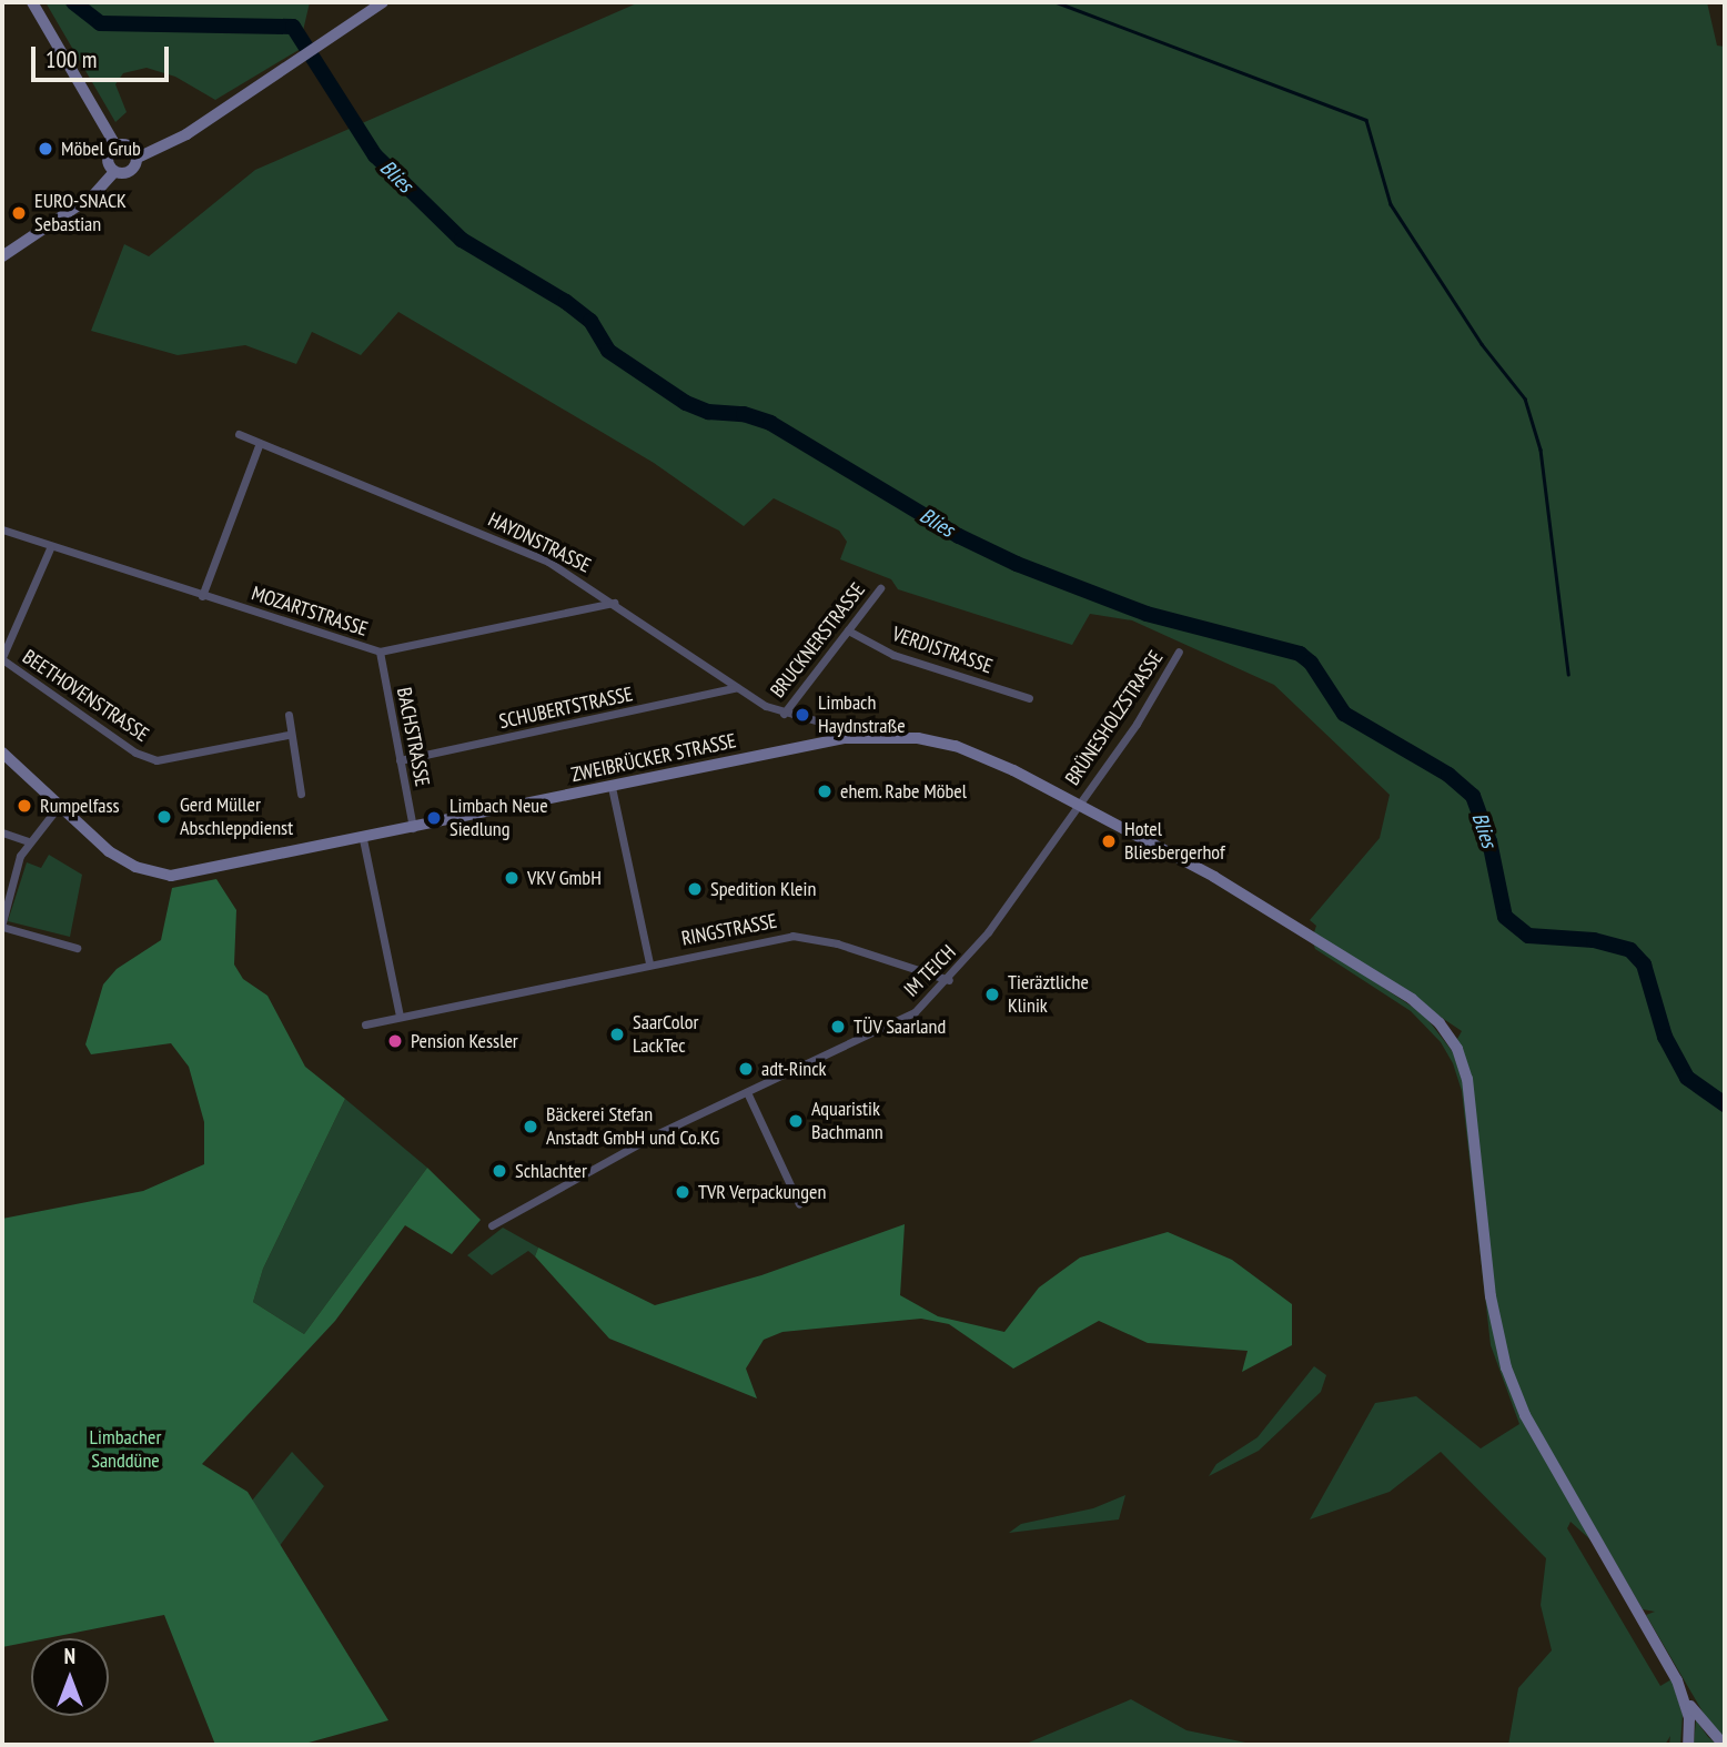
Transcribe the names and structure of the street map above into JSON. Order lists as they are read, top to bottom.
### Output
{
  "streets": {
    "street": [
      "HAYDNSTRASSE",
      "MOZARTSTRASSE",
      "BRUCKNERSTRASSE",
      "VERDISTRASSE",
      "BEETHOVENSTRASSE",
      "SCHUBERTSTRASSE",
      "BRÜNESHOLZSTRASSE",
      "BACHSTRASSE",
      "ZWEIBRÜCKER STRASSE",
      "RINGSTRASSE",
      "IM TEICH"
    ]
  },
  "crossings": [
    ["HAYDNSTRASSE", "MOZARTSTRASSE"],
    ["HAYDNSTRASSE", "BRUCKNERSTRASSE"],
    ["HAYDNSTRASSE", "SCHUBERTSTRASSE"],
    ["HAYDNSTRASSE", "ZWEIBRÜCKER STRASSE"],
    ["MOZARTSTRASSE", "BACHSTRASSE"],
    ["BRUCKNERSTRASSE", "VERDISTRASSE"],
    ["SCHUBERTSTRASSE", "BACHSTRASSE"],
    ["BRÜNESHOLZSTRASSE", "ZWEIBRÜCKER STRASSE"],
    ["BRÜNESHOLZSTRASSE", "IM TEICH"],
    ["BACHSTRASSE", "ZWEIBRÜCKER STRASSE"],
    ["ZWEIBRÜCKER STRASSE", "IM TEICH"],
    ["RINGSTRASSE", "IM TEICH"]
  ],
  "water": ["Blies"],
  "parks": ["Limbacher Sanddüne"],
  "places": [
    "Möbel Grub",
    "EURO-SNACK Sebastian",
    "Limbach Haydnstraße",
    "ehem. Rabe Möbel",
    "Rumpelfass",
    "Gerd Müller Abschleppdienst",
    "Limbach Neue Siedlung",
    "Hotel Bliesbergerhof",
    "VKV GmbH",
    "Spedition Klein",
    "Tieräztliche Klinik",
    "TÜV Saarland",
    "SaarColor LackTec",
    "Pension Kessler",
    "adt-Rinck",
    "Aquaristik Bachmann",
    "Bäckerei Stefan Anstadt GmbH und Co.KG",
    "Schlachter",
    "TVR Verpackungen"
  ],
  "scale_bar": "100 m",
  "north": "top"
}
